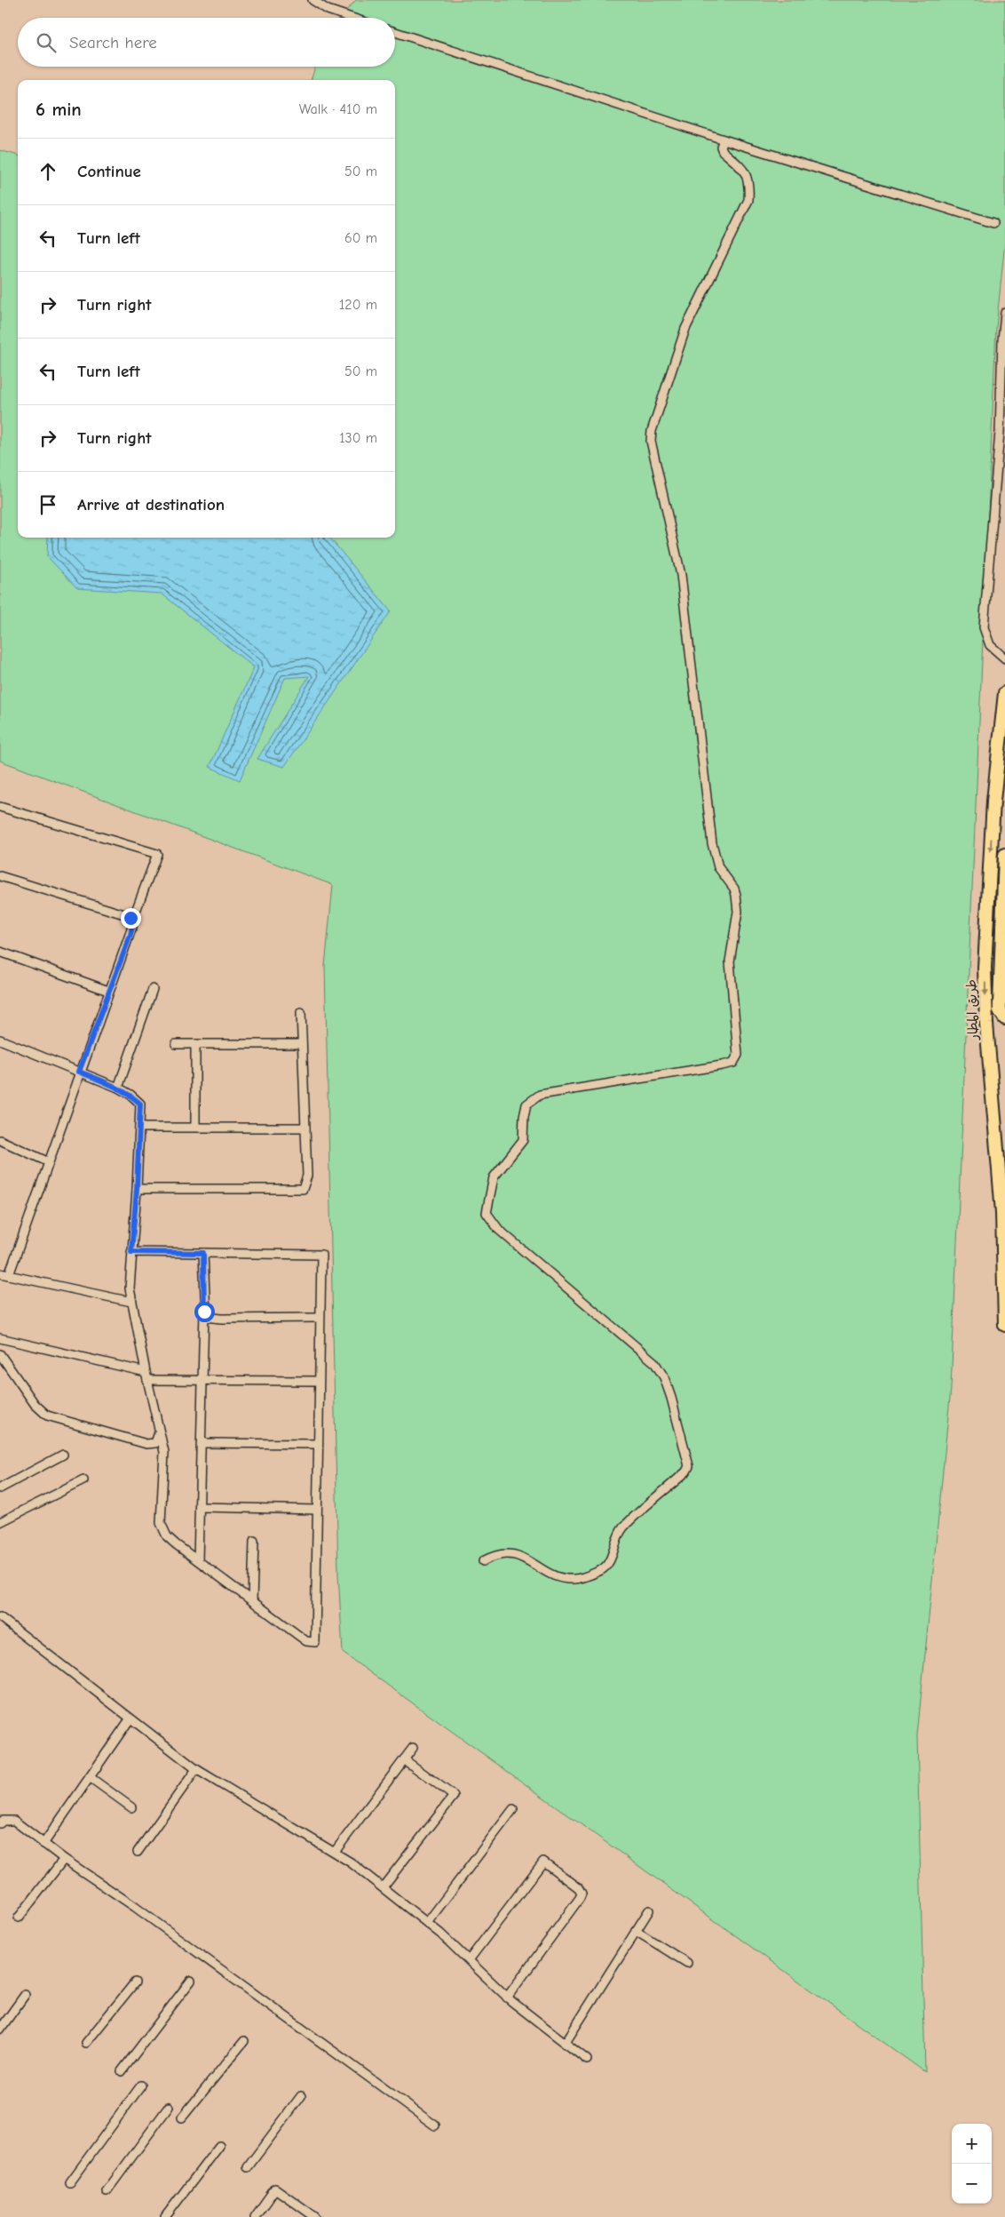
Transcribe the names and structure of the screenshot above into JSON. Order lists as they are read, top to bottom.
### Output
{
  "streets": {
    "highway": ["طريق المطار"]
  },
  "one_way": ["طريق المطار"],
  "page": {
    "search": "Search here",
    "heading": ["6 min", "Walk · 410 m"],
    "list": [
      ["Continue", "50 m"],
      ["Turn left", "60 m"],
      ["Turn right", "120 m"],
      ["Turn left", "50 m"],
      ["Turn right", "130 m"],
      "Arrive at destination"
    ],
    "map_buttons": ["+", "−"]
  }
}
